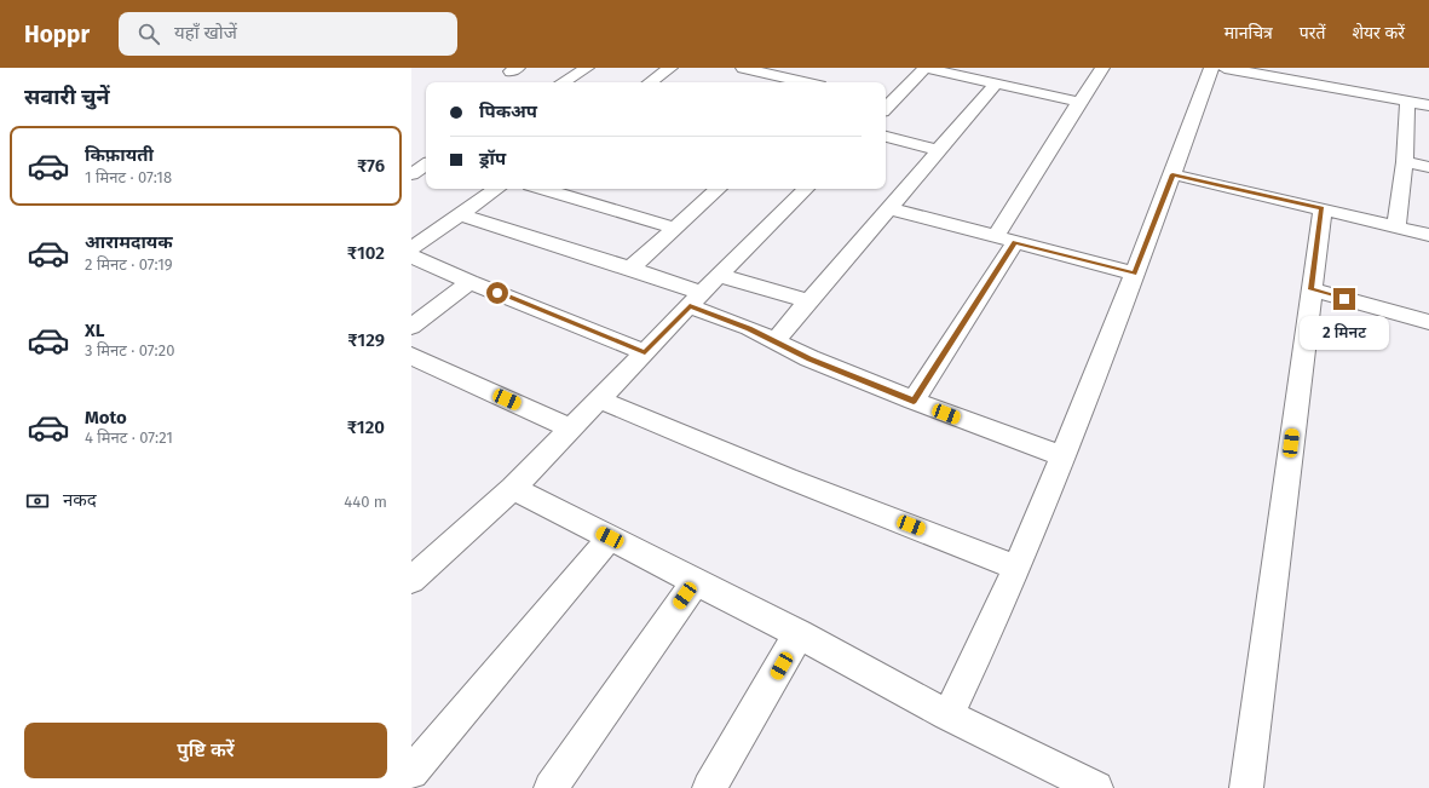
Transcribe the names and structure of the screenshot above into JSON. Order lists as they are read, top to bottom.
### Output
{
  "page": {
    "header": "Hoppr",
    "search": "यहाँ खोजें",
    "nav": ["मानचित्र", "परतें", "शेयर करें"],
    "heading": "सवारी चुनें",
    "banner": ["पिकअप", "ड्रॉप"],
    "list": [
      {
        "name": "किफ़ायती",
        "note": "1 मिनट · 07:18",
        "value": "₹76"
      },
      {
        "name": "आरामदायक",
        "note": "2 मिनट · 07:19",
        "value": "₹102"
      },
      {
        "name": "XL",
        "note": "3 मिनट · 07:20",
        "value": "₹129"
      },
      {
        "name": "Moto",
        "note": "4 मिनट · 07:21",
        "value": "₹120"
      }
    ],
    "bubble": "2 मिनट",
    "pay": ["नकद", "440 m"],
    "buttons": "पुष्टि करें"
  }
}
